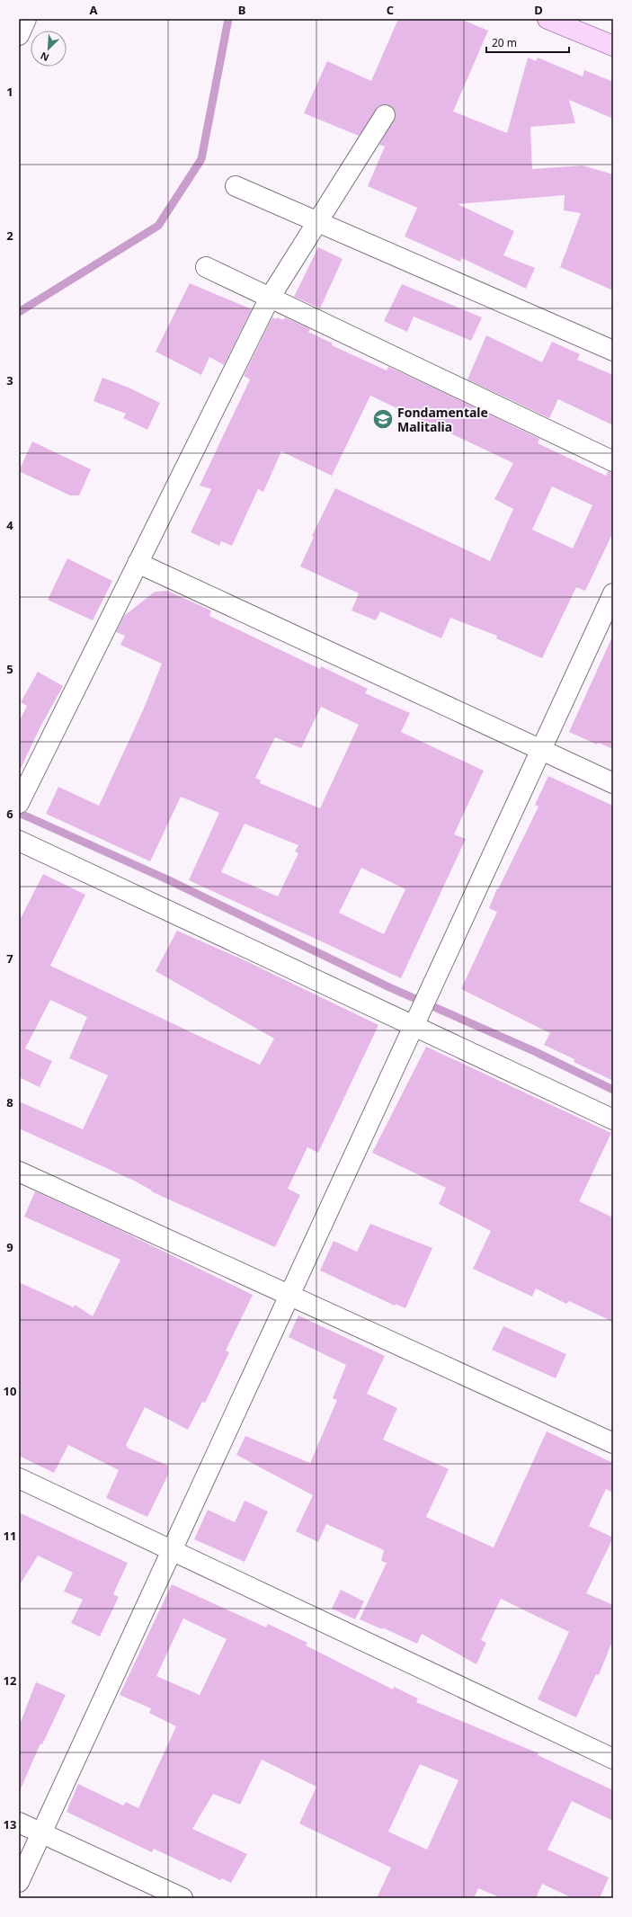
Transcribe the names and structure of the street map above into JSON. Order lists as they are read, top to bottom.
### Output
{
  "places": {
    "school or university": ["Fondamentale Malitalia"]
  },
  "scale_bar": "20 m",
  "north": "bottom left",
  "grid": {
    "columns": [
      "A",
      "B",
      "C",
      "D"
    ],
    "rows": [
      "1",
      "2",
      "3",
      "4",
      "5",
      "6",
      "7",
      "8",
      "9",
      "10",
      "11",
      "12",
      "13"
    ]
  }
}
